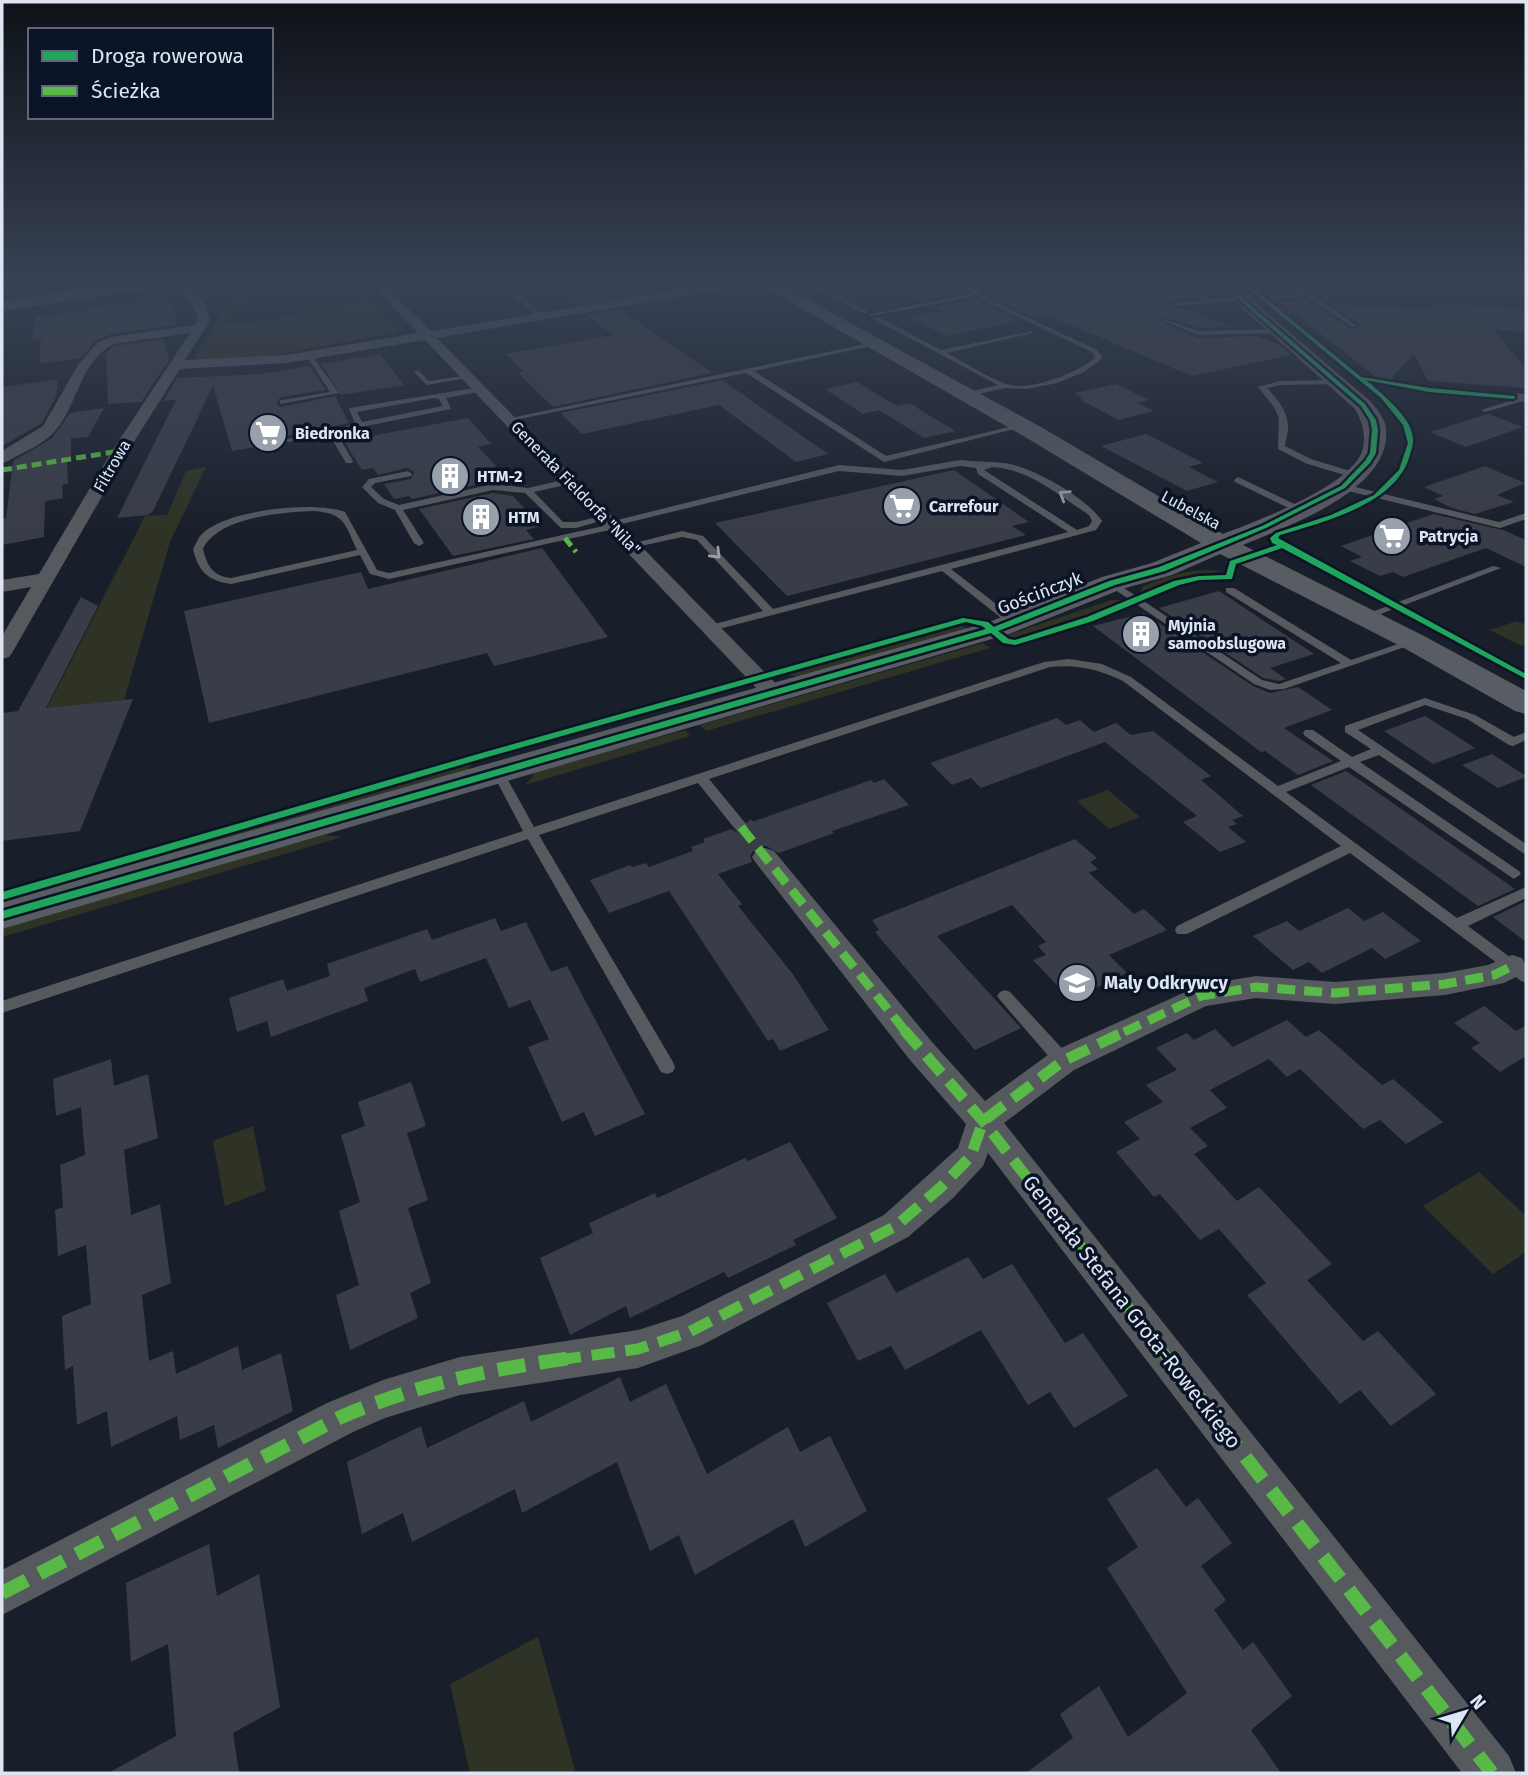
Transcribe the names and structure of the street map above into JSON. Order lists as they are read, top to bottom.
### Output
{
  "streets": {
    "street": [
      "Filtrowa",
      "Generała Fieldorfa \"Nila\"",
      "Lubelska",
      "Gościńczyk",
      "Generała Stefana Grota-Roweckiego"
    ]
  },
  "crossings": [
    ["Generała Fieldorfa \"Nila\"", "Gościńczyk"],
    ["Lubelska", "Gościńczyk"]
  ],
  "places": {
    "supermarket": ["Biedronka", "Carrefour", "Patrycja"],
    "building": ["HTM-2", "HTM", "Myjnia samoobslugowa"],
    "school or university": ["Maly Odkrywcy"]
  },
  "legend": ["Droga rowerowa", "Ścieżka"],
  "north": "top right"
}
